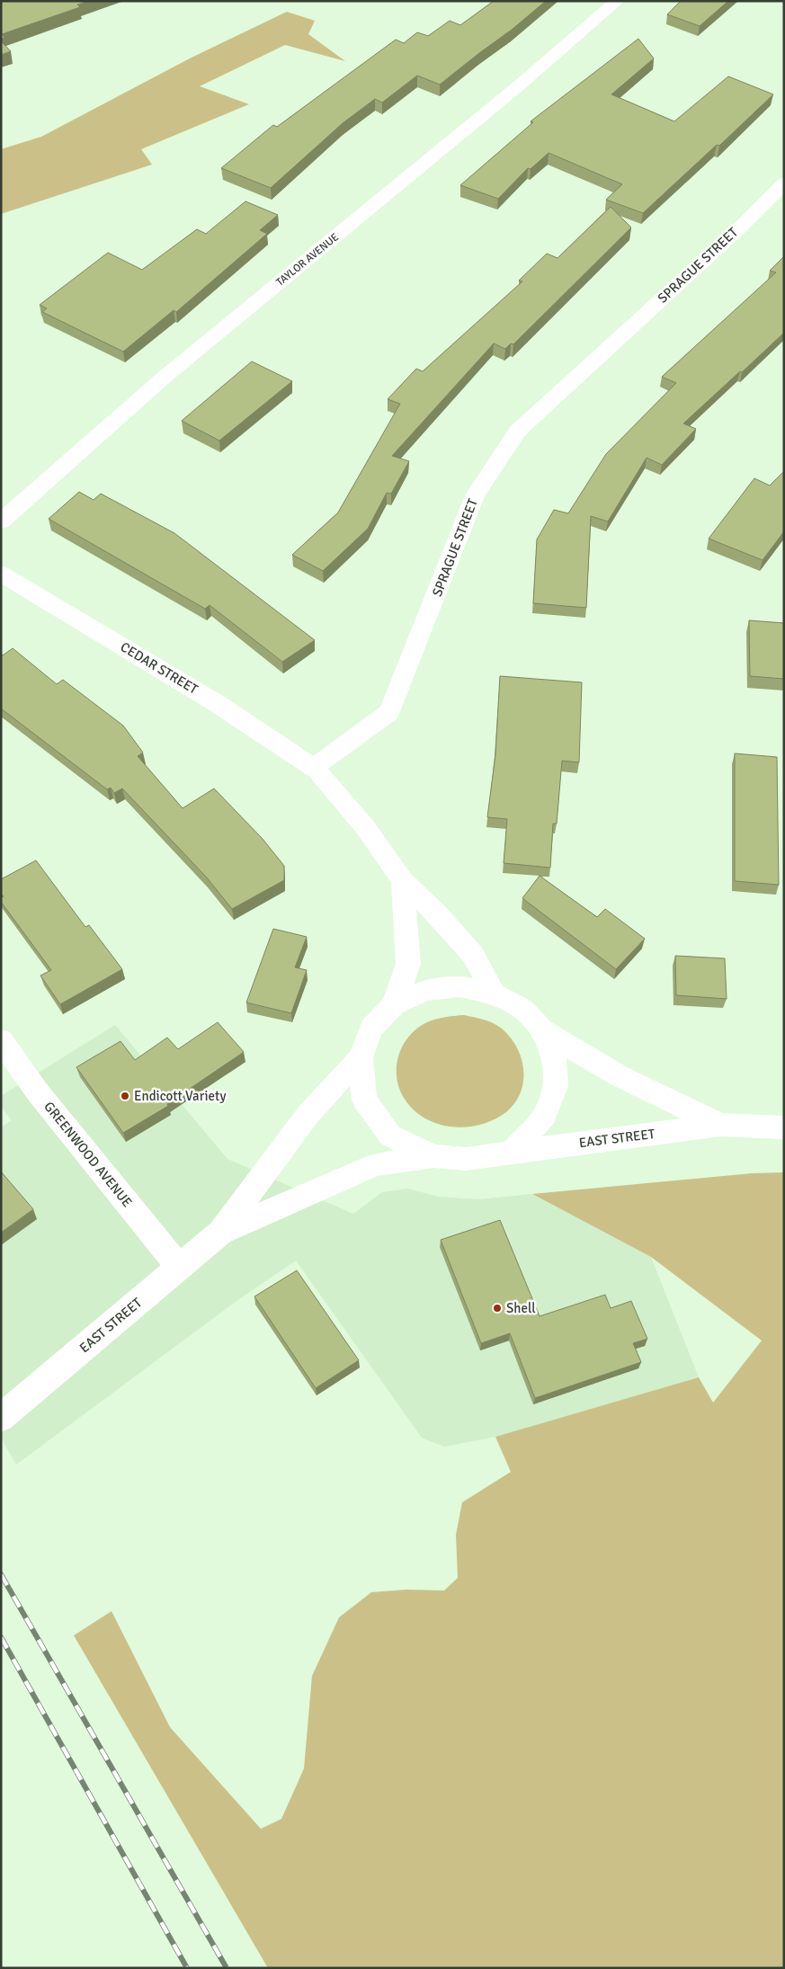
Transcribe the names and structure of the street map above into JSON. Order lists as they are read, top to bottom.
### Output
{
  "streets": {
    "main road": [
      "TAYLOR AVENUE",
      "SPRAGUE STREET",
      "CEDAR STREET",
      "EAST STREET",
      "GREENWOOD AVENUE"
    ]
  },
  "crossings": [
    ["SPRAGUE STREET", "CEDAR STREET"],
    ["EAST STREET", "GREENWOOD AVENUE"]
  ],
  "places": ["Endicott Variety", "Shell"]
}
